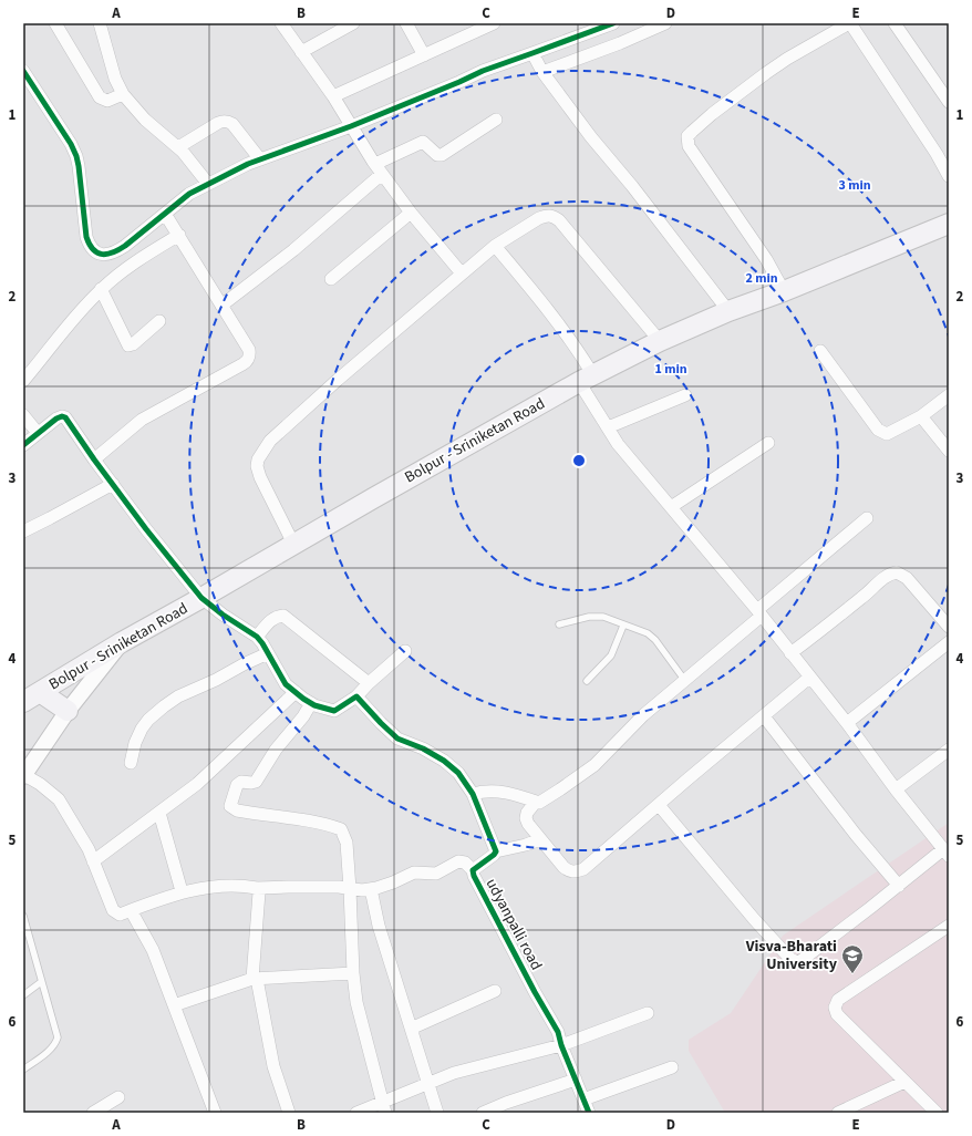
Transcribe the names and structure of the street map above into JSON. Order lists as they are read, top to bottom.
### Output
{
  "streets": {
    "main road": ["Bolpur - Sriniketan Road"],
    "street": ["udyanpalli road"]
  },
  "places": {
    "school or university": ["Visva-Bharati University"]
  },
  "grid": {
    "columns": [
      "A",
      "B",
      "C",
      "D",
      "E"
    ],
    "rows": [
      "1",
      "2",
      "3",
      "4",
      "5",
      "6"
    ]
  },
  "rings": ["3 min", "2 min", "1 min"]
}
